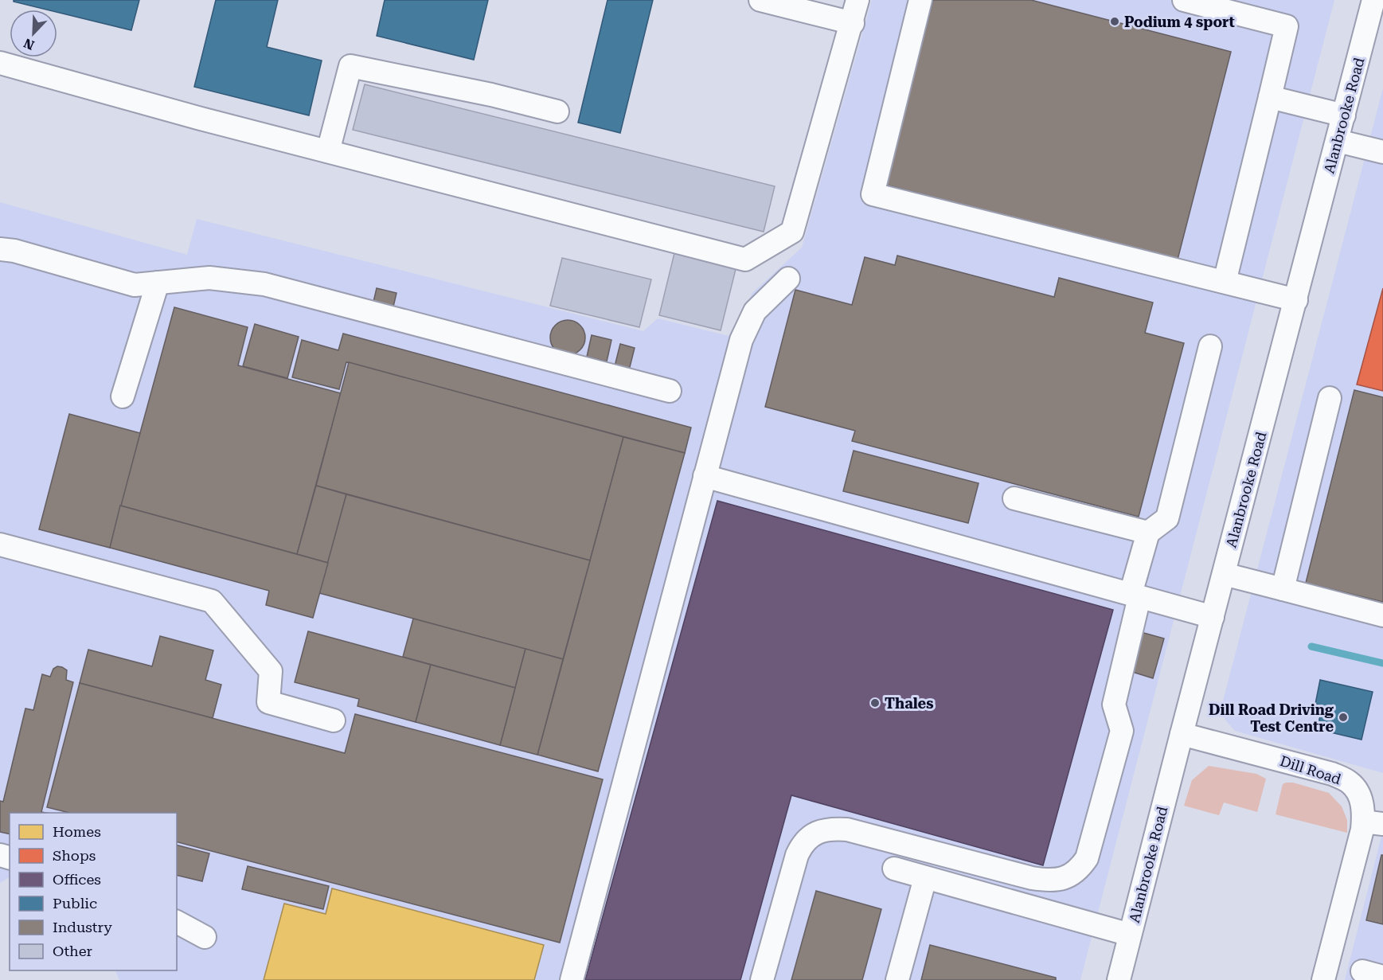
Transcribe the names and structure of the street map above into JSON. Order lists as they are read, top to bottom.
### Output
{
  "streets": {
    "street": ["Alanbrooke Road", "Dill Road"]
  },
  "crossings": [
    ["Alanbrooke Road", "Dill Road"]
  ],
  "places": ["Podium 4 sport", "Thales", "Dill Road Driving Test Centre"],
  "legend": [
    "Homes",
    "Shops",
    "Offices",
    "Public",
    "Industry",
    "Other"
  ],
  "north": "bottom left"
}
